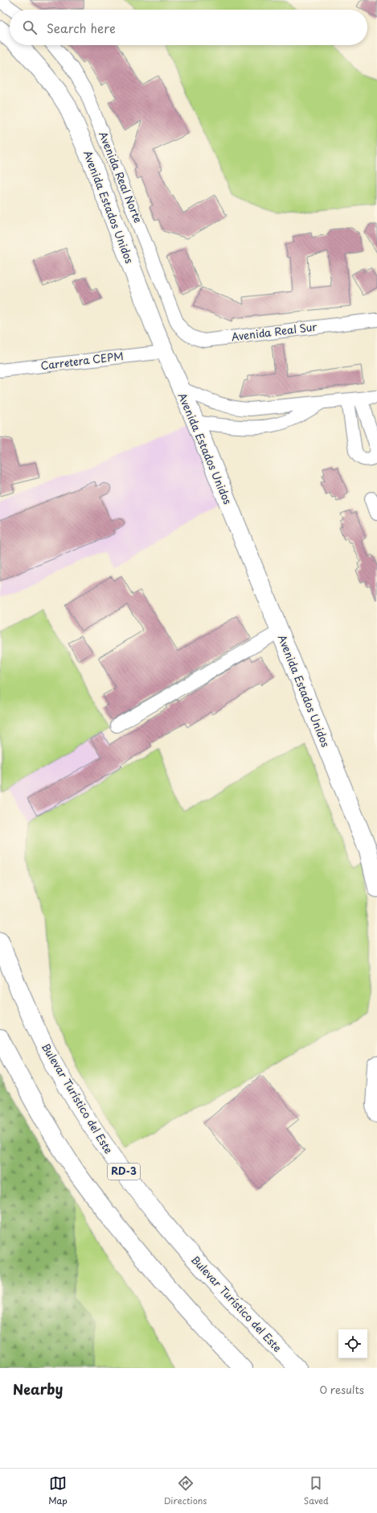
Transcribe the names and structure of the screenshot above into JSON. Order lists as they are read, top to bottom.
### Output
{
  "streets": {
    "main road": ["Avenida Estados Unidos", "Bulevar Turístico del Este", "RD-3"],
    "street": ["Avenida Real Norte", "Avenida Real Sur", "Carretera CEPM"]
  },
  "crossings": [
    ["Avenida Real Norte", "Avenida Real Sur"],
    ["Avenida Estados Unidos", "Carretera CEPM"]
  ],
  "page": {
    "search": "Search here",
    "heading": ["Nearby", "0 results"],
    "nav": ["Map", "Directions", "Saved"]
  }
}
